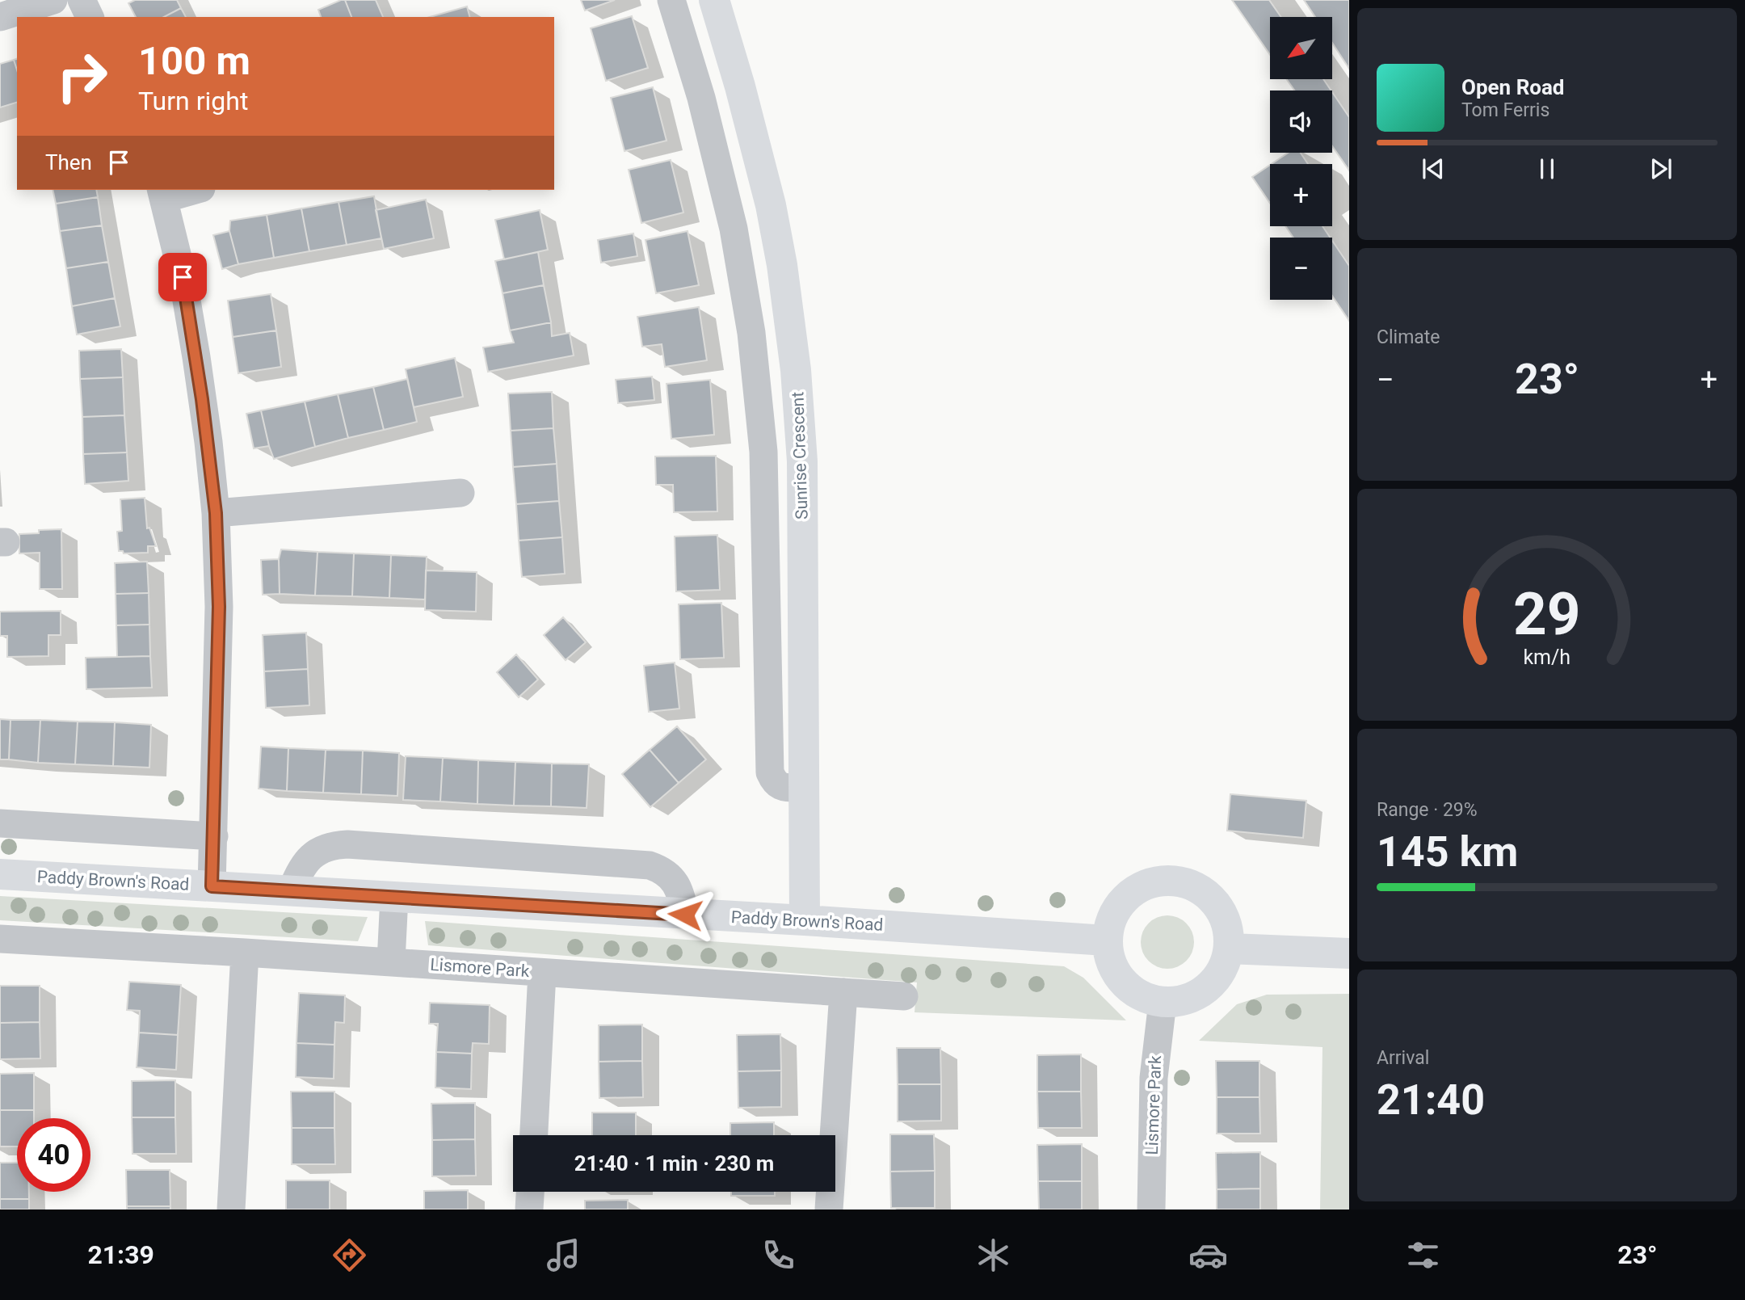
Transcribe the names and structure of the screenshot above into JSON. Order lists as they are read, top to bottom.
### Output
{
  "streets": {
    "street": ["Sunrise Crescent", "Paddy Brown's Road", "Lismore Park"]
  },
  "crossings": [
    ["Sunrise Crescent", "Paddy Brown's Road"],
    ["Paddy Brown's Road", "Lismore Park"]
  ],
  "north": "bottom left",
  "page": {
    "map_buttons": ["+", "−"],
    "turn": ["100 m", "Turn right"],
    "song": ["Open Road", "Tom Ferris"],
    "then": "Then",
    "tile": [
      "Climate",
      ["Range · 29%", "145 km"],
      ["Arrival", "21:40"]
    ],
    "heat": ["−", "23°", "+"],
    "limit": "40",
    "trip": "21:40 · 1 min · 230 m",
    "tabs": ["21:39", "23°"],
    "gauge": ["29", "km/h"]
  }
}
